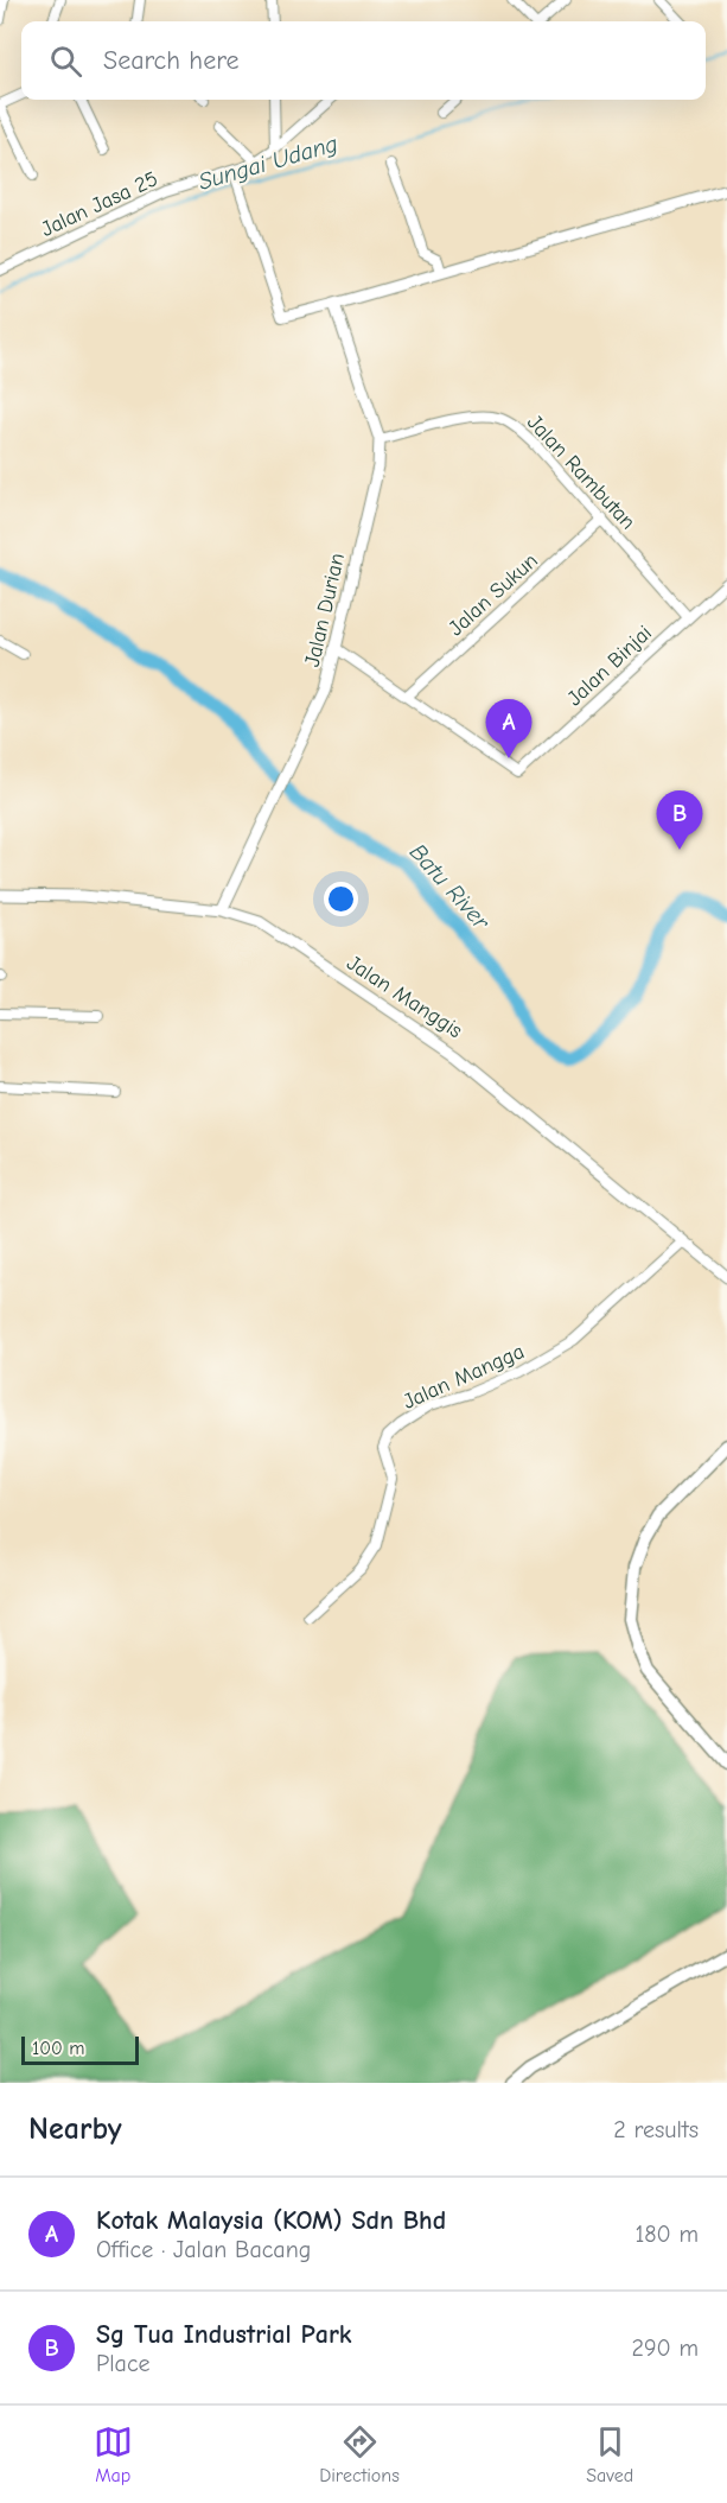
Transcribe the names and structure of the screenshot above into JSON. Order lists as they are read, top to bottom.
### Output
{
  "streets": {
    "street": [
      "Jalan Jasa 25",
      "Jalan Rambutan",
      "Jalan Sukun",
      "Jalan Durian",
      "Jalan Binjai",
      "Jalan Manggis",
      "Jalan Mangga"
    ]
  },
  "crossings": [
    ["Jalan Rambutan", "Jalan Sukun"],
    ["Jalan Rambutan", "Jalan Durian"],
    ["Jalan Rambutan", "Jalan Binjai"],
    ["Jalan Sukun", "Jalan Binjai"],
    ["Jalan Durian", "Jalan Manggis"],
    ["Jalan Manggis", "Jalan Mangga"]
  ],
  "water": ["Sungai Udang", "Batu River"],
  "scale_bar": "100 m",
  "page": {
    "search": "Search here",
    "pins": ["A", "B"],
    "scale": "100 m",
    "heading": ["Nearby", "2 results"],
    "list": [
      {
        "mark": "A",
        "name": "Kotak Malaysia (KOM) Sdn Bhd",
        "note": "Office · Jalan Bacang",
        "value": "180 m"
      },
      {
        "mark": "B",
        "name": "Sg Tua Industrial Park",
        "note": "Place",
        "value": "290 m"
      }
    ],
    "nav": ["Map", "Directions", "Saved"]
  }
}
